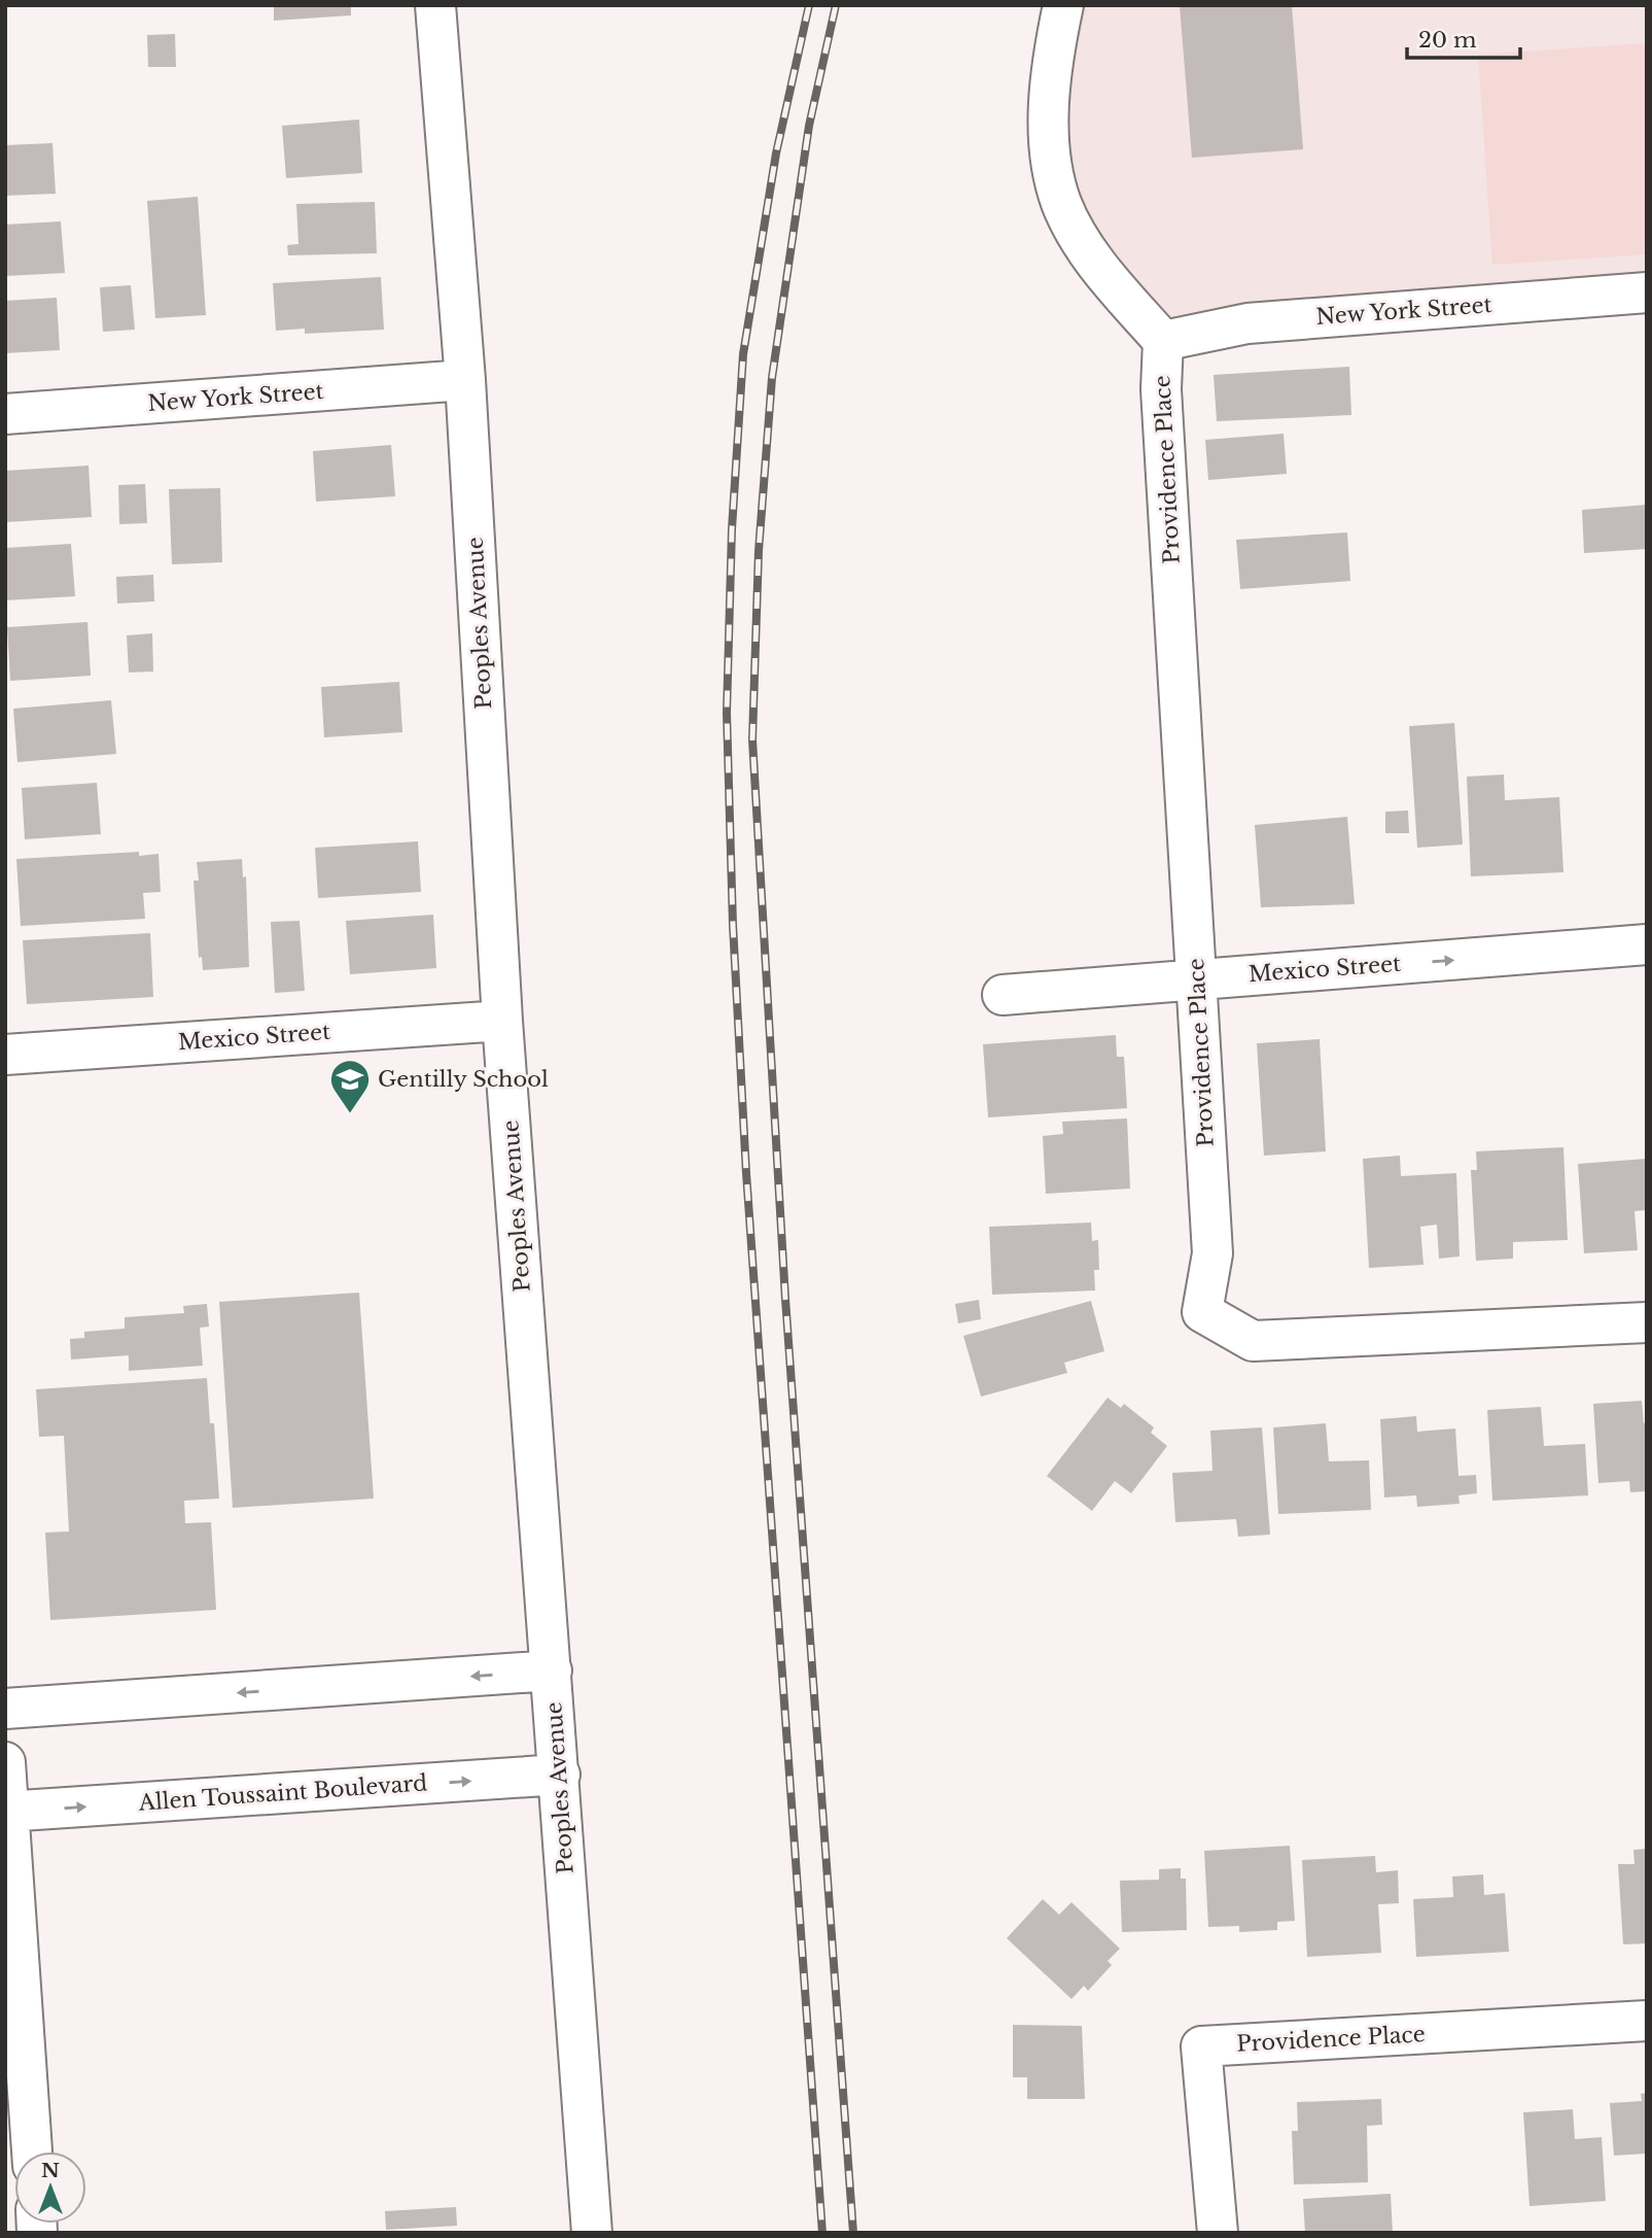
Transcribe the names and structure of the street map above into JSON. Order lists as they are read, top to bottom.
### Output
{
  "streets": {
    "street": [
      "New York Street",
      "Providence Place",
      "Peoples Avenue",
      "Mexico Street",
      "Allen Toussaint Boulevard"
    ]
  },
  "crossings": [
    ["New York Street", "Providence Place"],
    ["New York Street", "Peoples Avenue"],
    ["Providence Place", "Mexico Street"],
    ["Peoples Avenue", "Mexico Street"],
    ["Peoples Avenue", "Allen Toussaint Boulevard"]
  ],
  "one_way": ["Mexico Street"],
  "places": {
    "school or university": ["Gentilly School"]
  },
  "scale_bar": "20 m",
  "north": "top"
}
